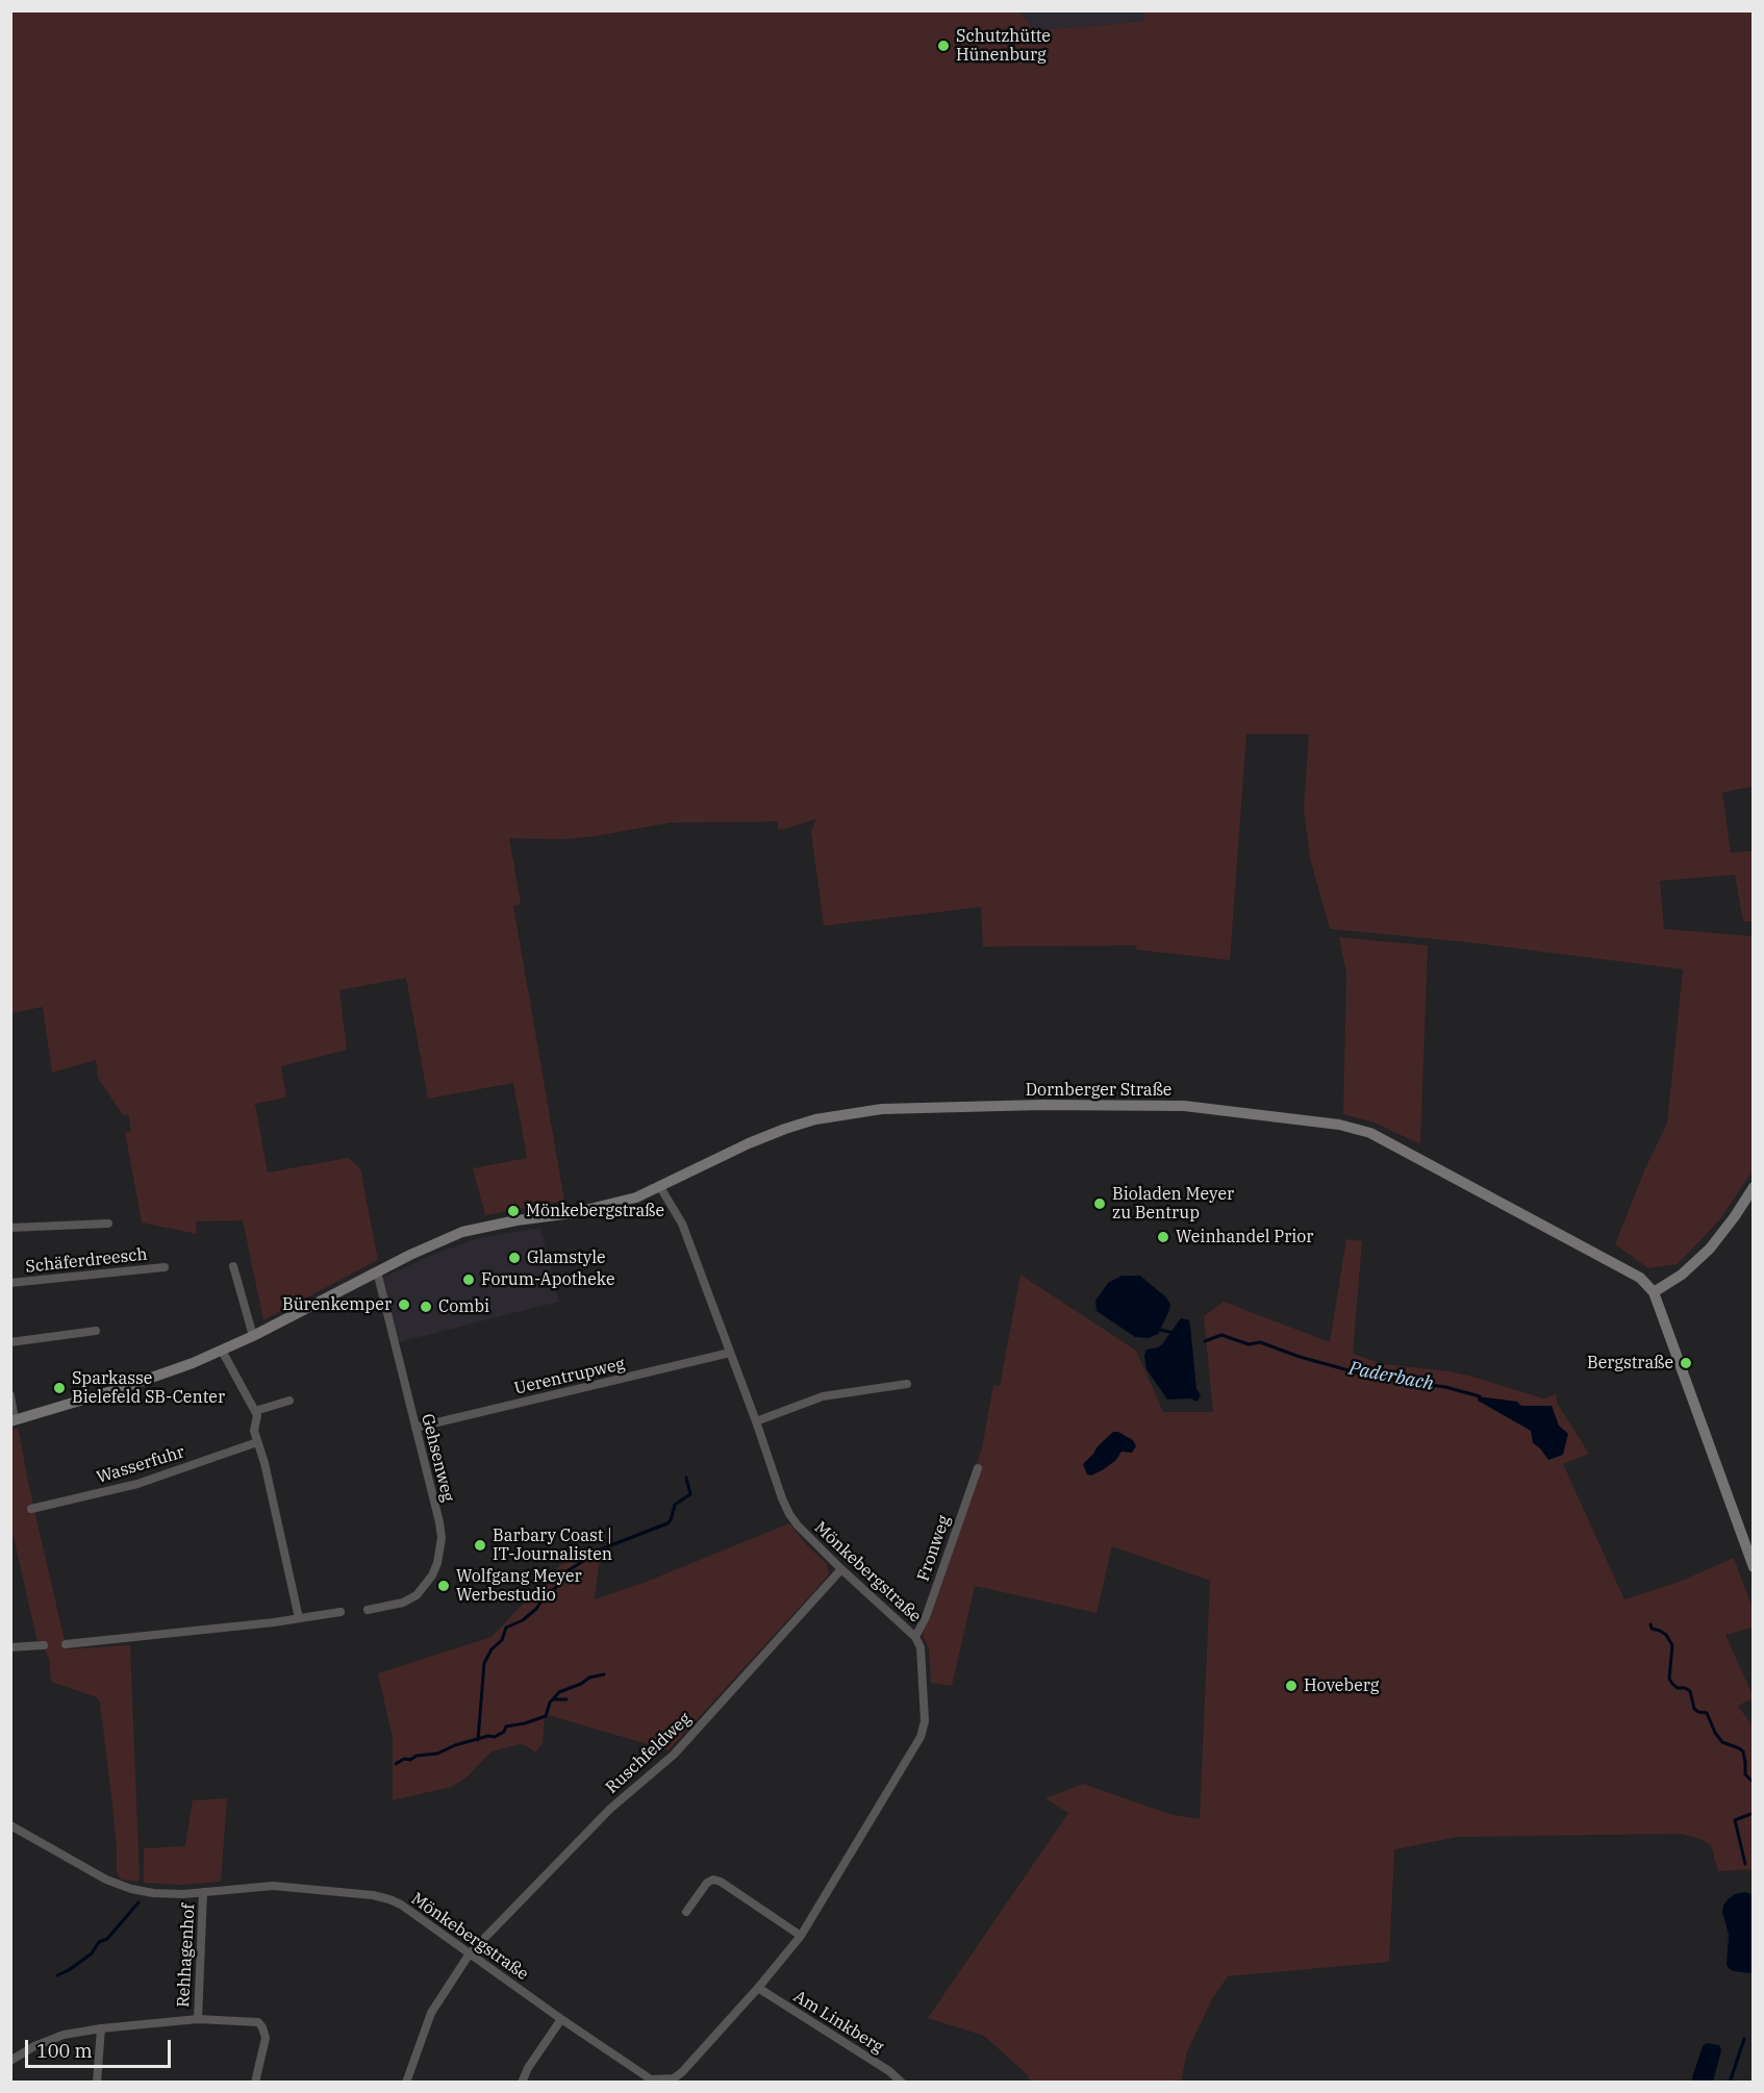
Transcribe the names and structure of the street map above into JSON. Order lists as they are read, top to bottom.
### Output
{
  "streets": {
    "main road": ["Dornberger Straße"],
    "street": [
      "Schäferdreesch",
      "Uerentrupweg",
      "Gehsenweg",
      "Wasserfuhr",
      "Fronweg",
      "Mönkebergstraße",
      "Ruschfeldweg",
      "Rehhagenhof",
      "Am Linkberg"
    ]
  },
  "crossings": [
    ["Dornberger Straße", "Gehsenweg"],
    ["Dornberger Straße", "Mönkebergstraße"],
    ["Uerentrupweg", "Gehsenweg"],
    ["Uerentrupweg", "Mönkebergstraße"],
    ["Fronweg", "Mönkebergstraße"],
    ["Mönkebergstraße", "Ruschfeldweg"],
    ["Mönkebergstraße", "Rehhagenhof"],
    ["Mönkebergstraße", "Am Linkberg"]
  ],
  "water": ["Paderbach"],
  "places": [
    "Schutzhütte Hünenburg",
    "Bioladen Meyer zu Bentrup",
    "Mönkebergstraße",
    "Weinhandel Prior",
    "Glamstyle",
    "Forum-Apotheke",
    "Bürenkemper",
    "Combi",
    "Bergstraße",
    "Sparkasse Bielefeld SB-Center",
    "Barbary Coast | IT-Journalisten",
    "Wolfgang Meyer Werbestudio",
    "Hoveberg"
  ],
  "scale_bar": "100 m"
}
